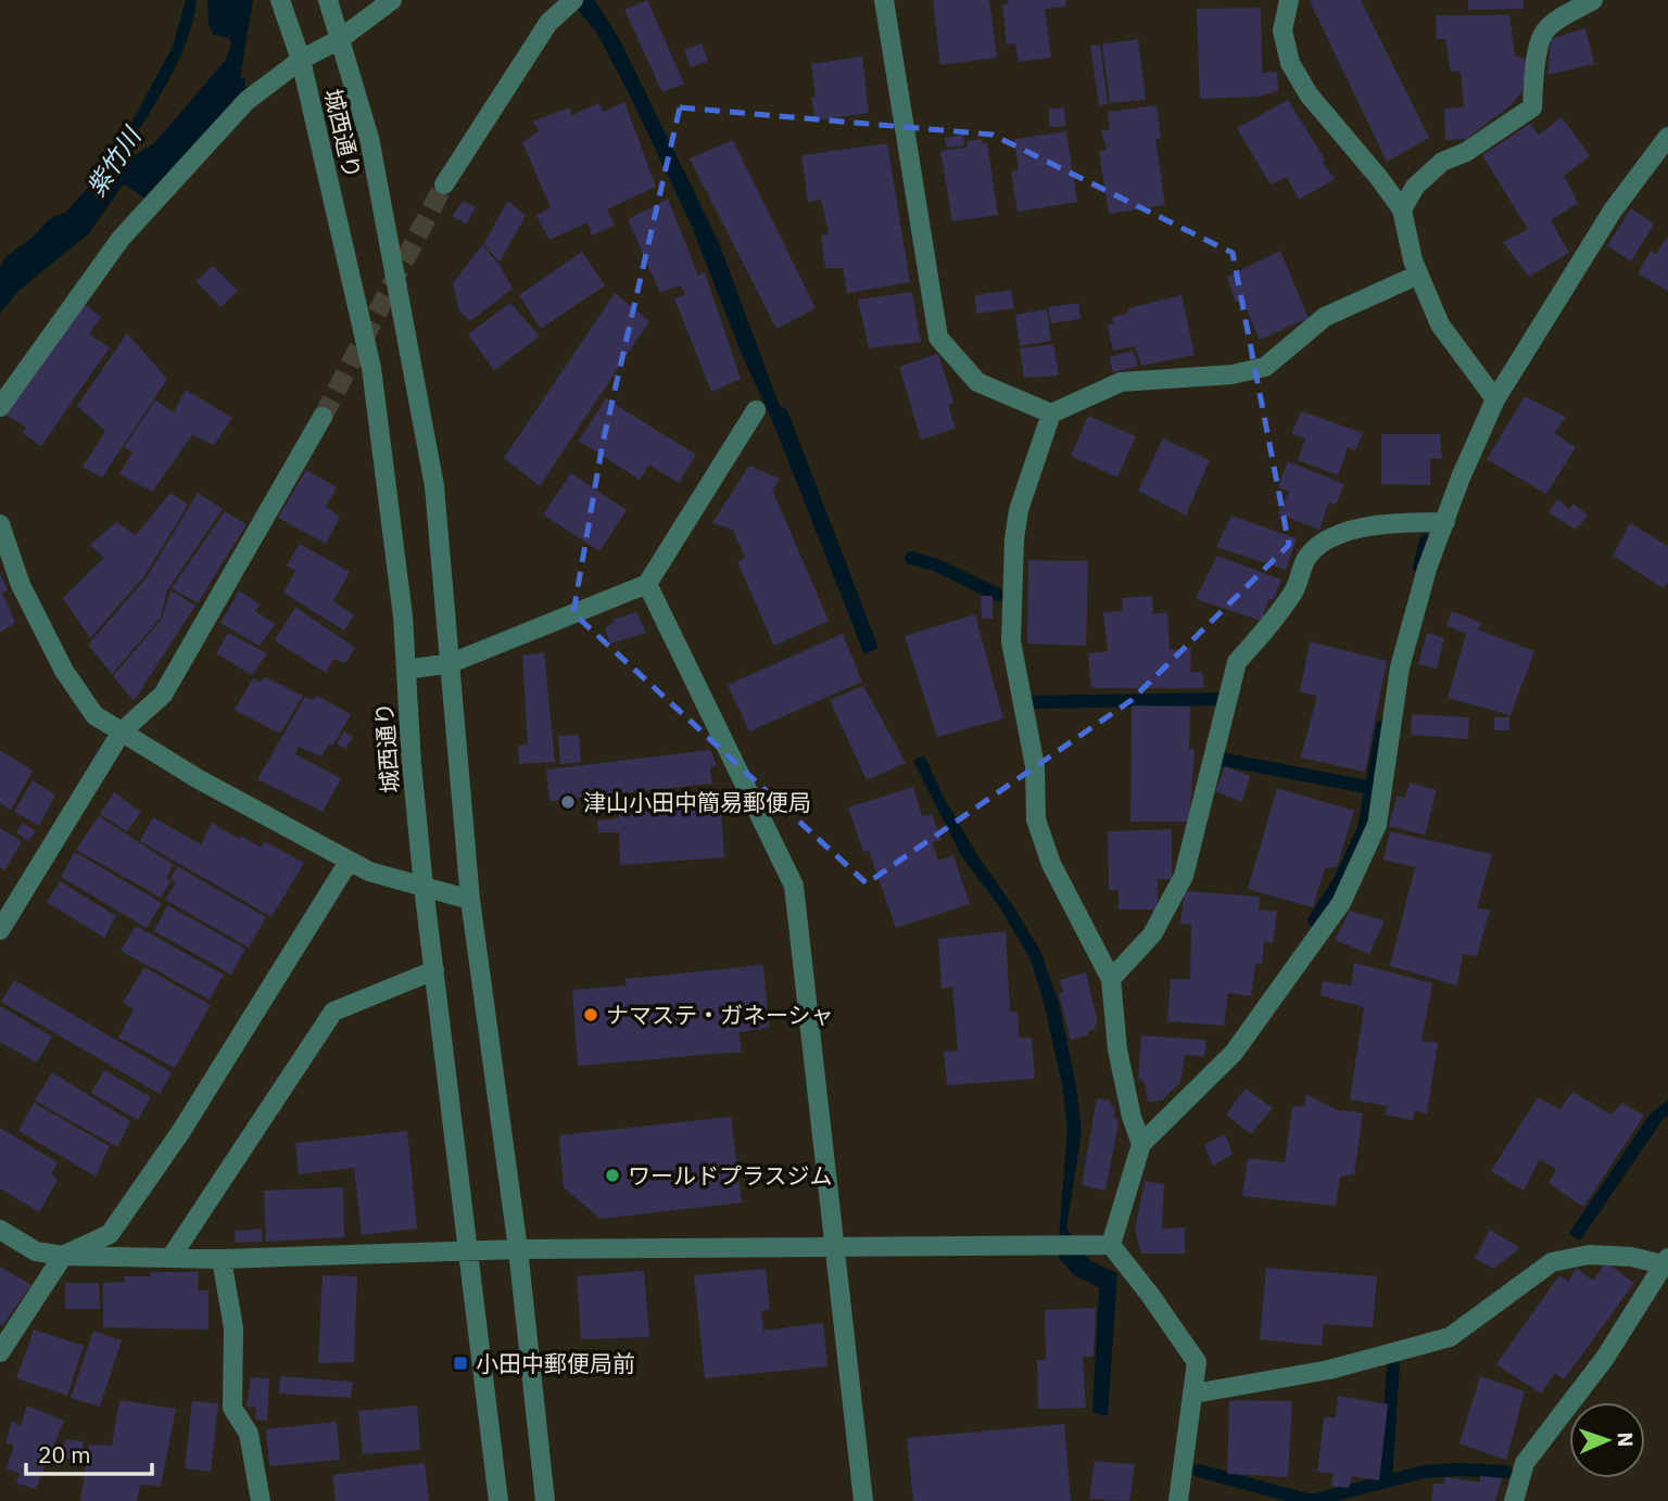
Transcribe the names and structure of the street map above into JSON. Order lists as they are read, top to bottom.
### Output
{
  "streets": {
    "street": ["城西通り"]
  },
  "water": ["紫竹川"],
  "places": {
    "other": ["津山小田中簡易郵便局", "ナマステ・ガネーシャ", "ワールドプラスジム"],
    "transit": ["小田中郵便局前"]
  },
  "scale_bar": "20 m",
  "north": "right"
}
